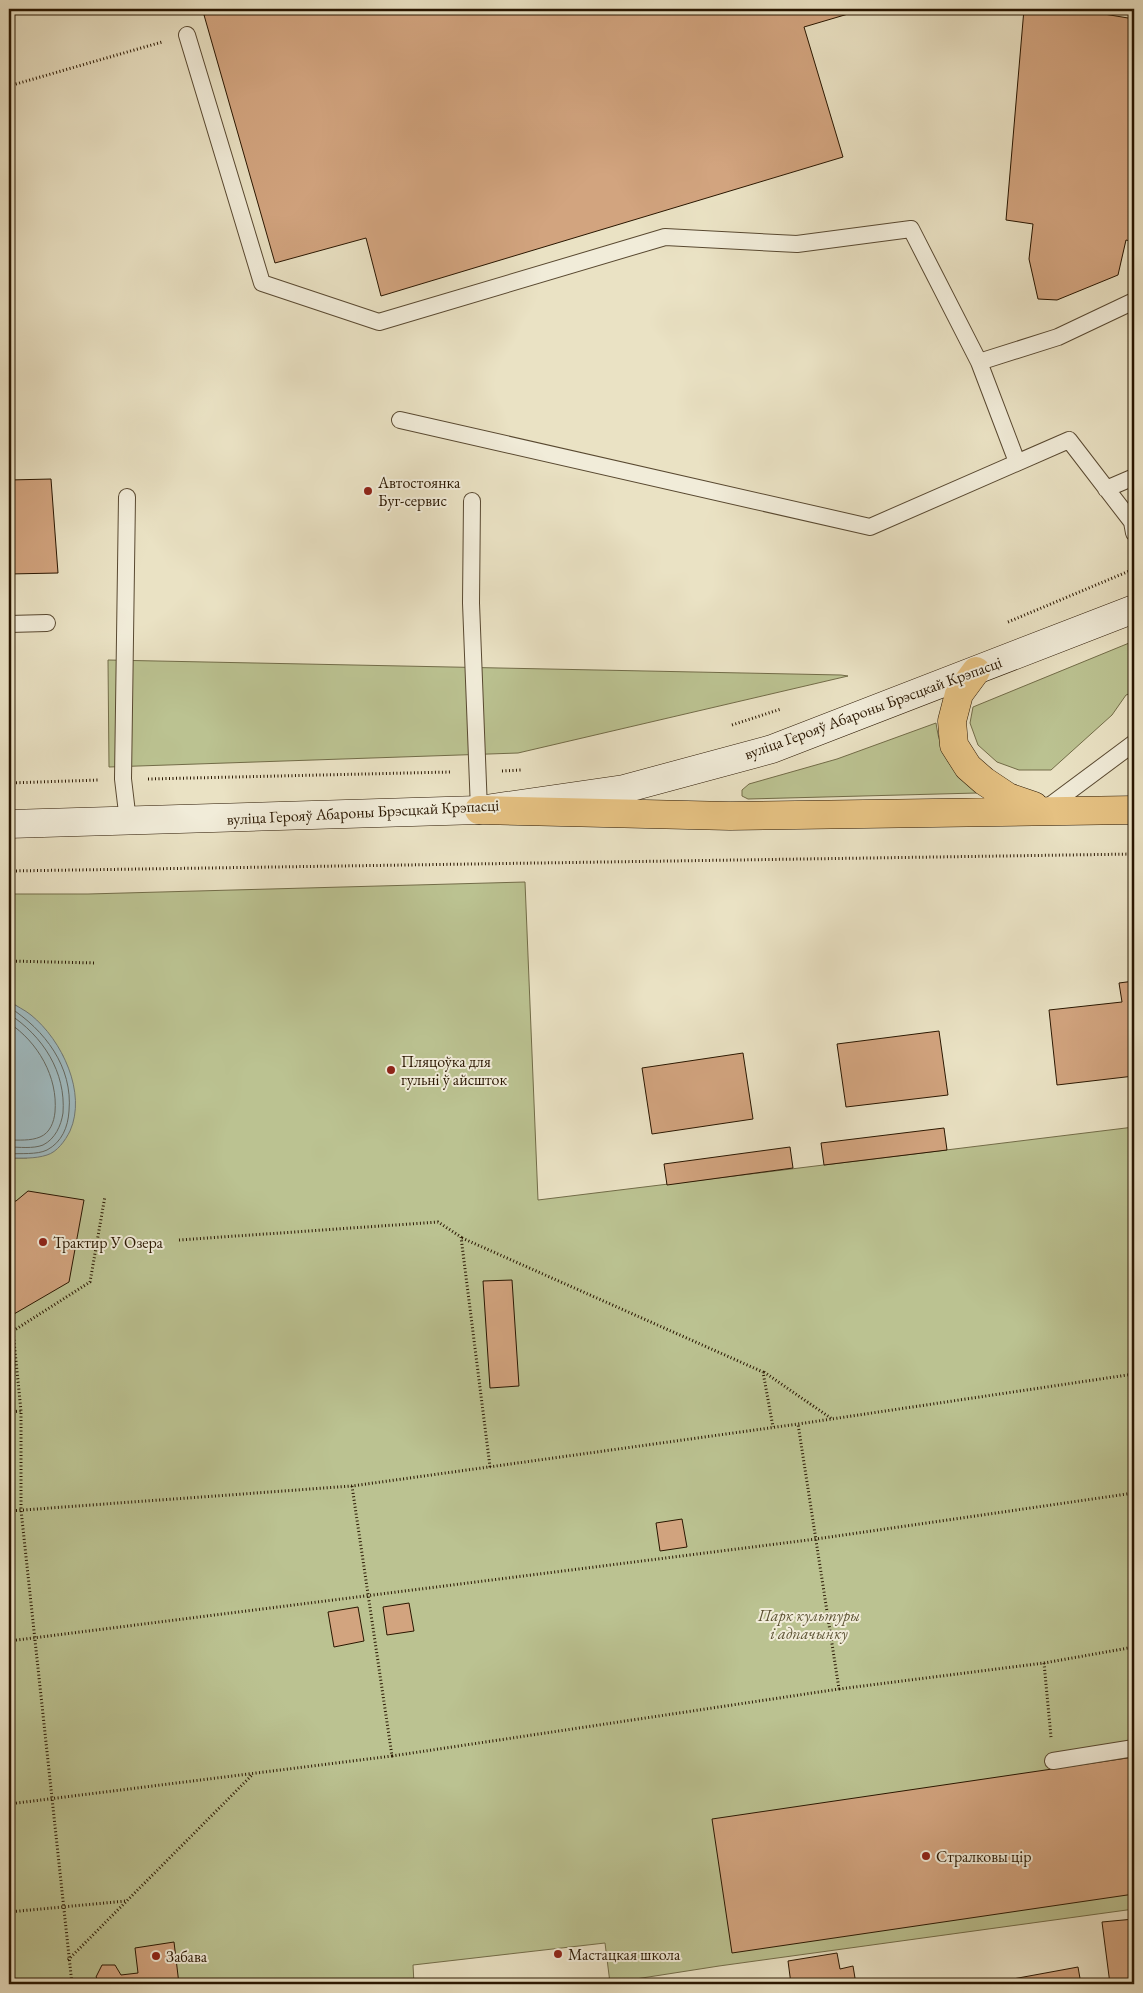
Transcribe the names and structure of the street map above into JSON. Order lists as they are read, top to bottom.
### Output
{
  "streets": {
    "main road": ["вуліца Герояў Абароны Брэсцкай Крэпасці"]
  },
  "parks": ["Парк культуры і адпачынку"],
  "places": [
    "Автостоянка Буг-сервис",
    "Пляцоўка для гульні ў айсшток",
    "Трактир У Озера",
    "Стралковы цір",
    "Мастацкая школа",
    "Забава"
  ]
}
